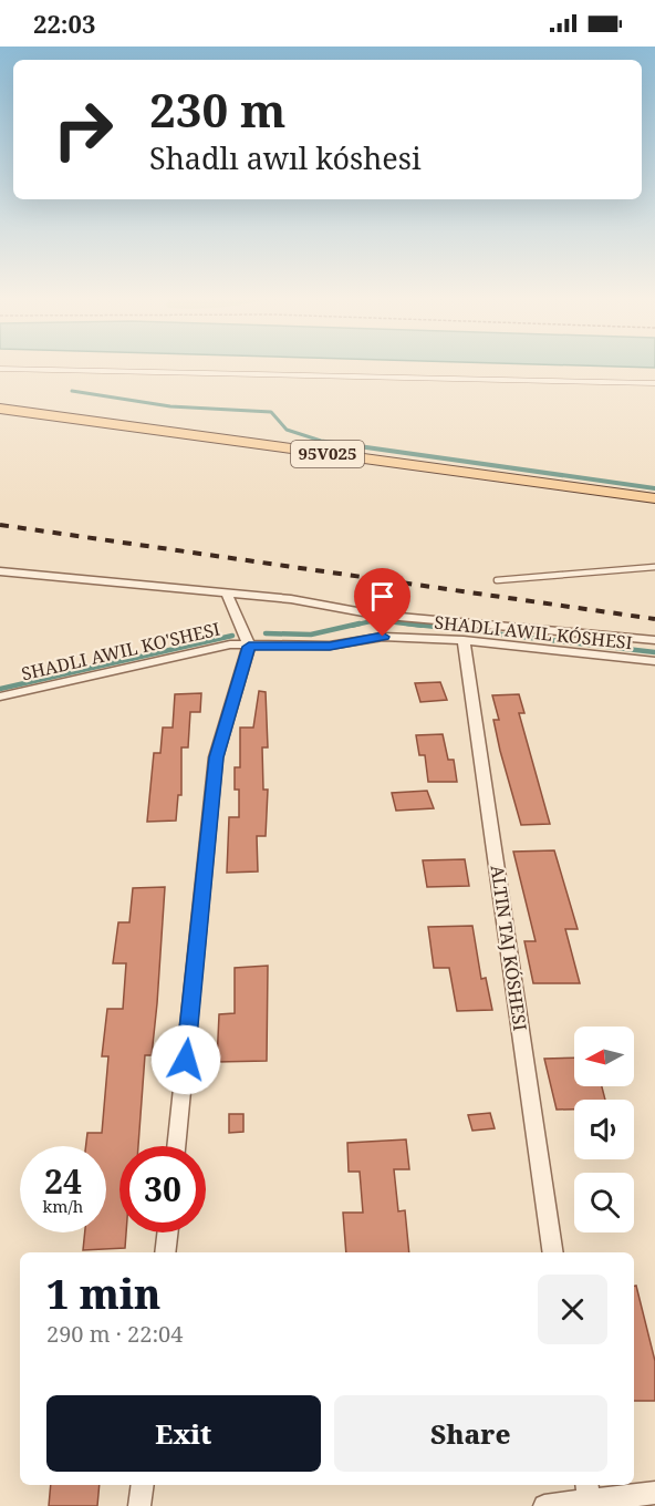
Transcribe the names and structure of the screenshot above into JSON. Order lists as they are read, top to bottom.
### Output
{
  "streets": {
    "main road": ["95V025"],
    "street": ["SHADLI AWIL KO'SHESI"]
  },
  "north": "left",
  "page": {
    "status": "22:03",
    "turn": ["230 m", "Shadlı awıl kóshesi"],
    "speed": "24 km/h",
    "limit": "30",
    "heading": ["1 min", "290 m · 22:04"],
    "buttons": ["Exit", "Share"]
  }
}
